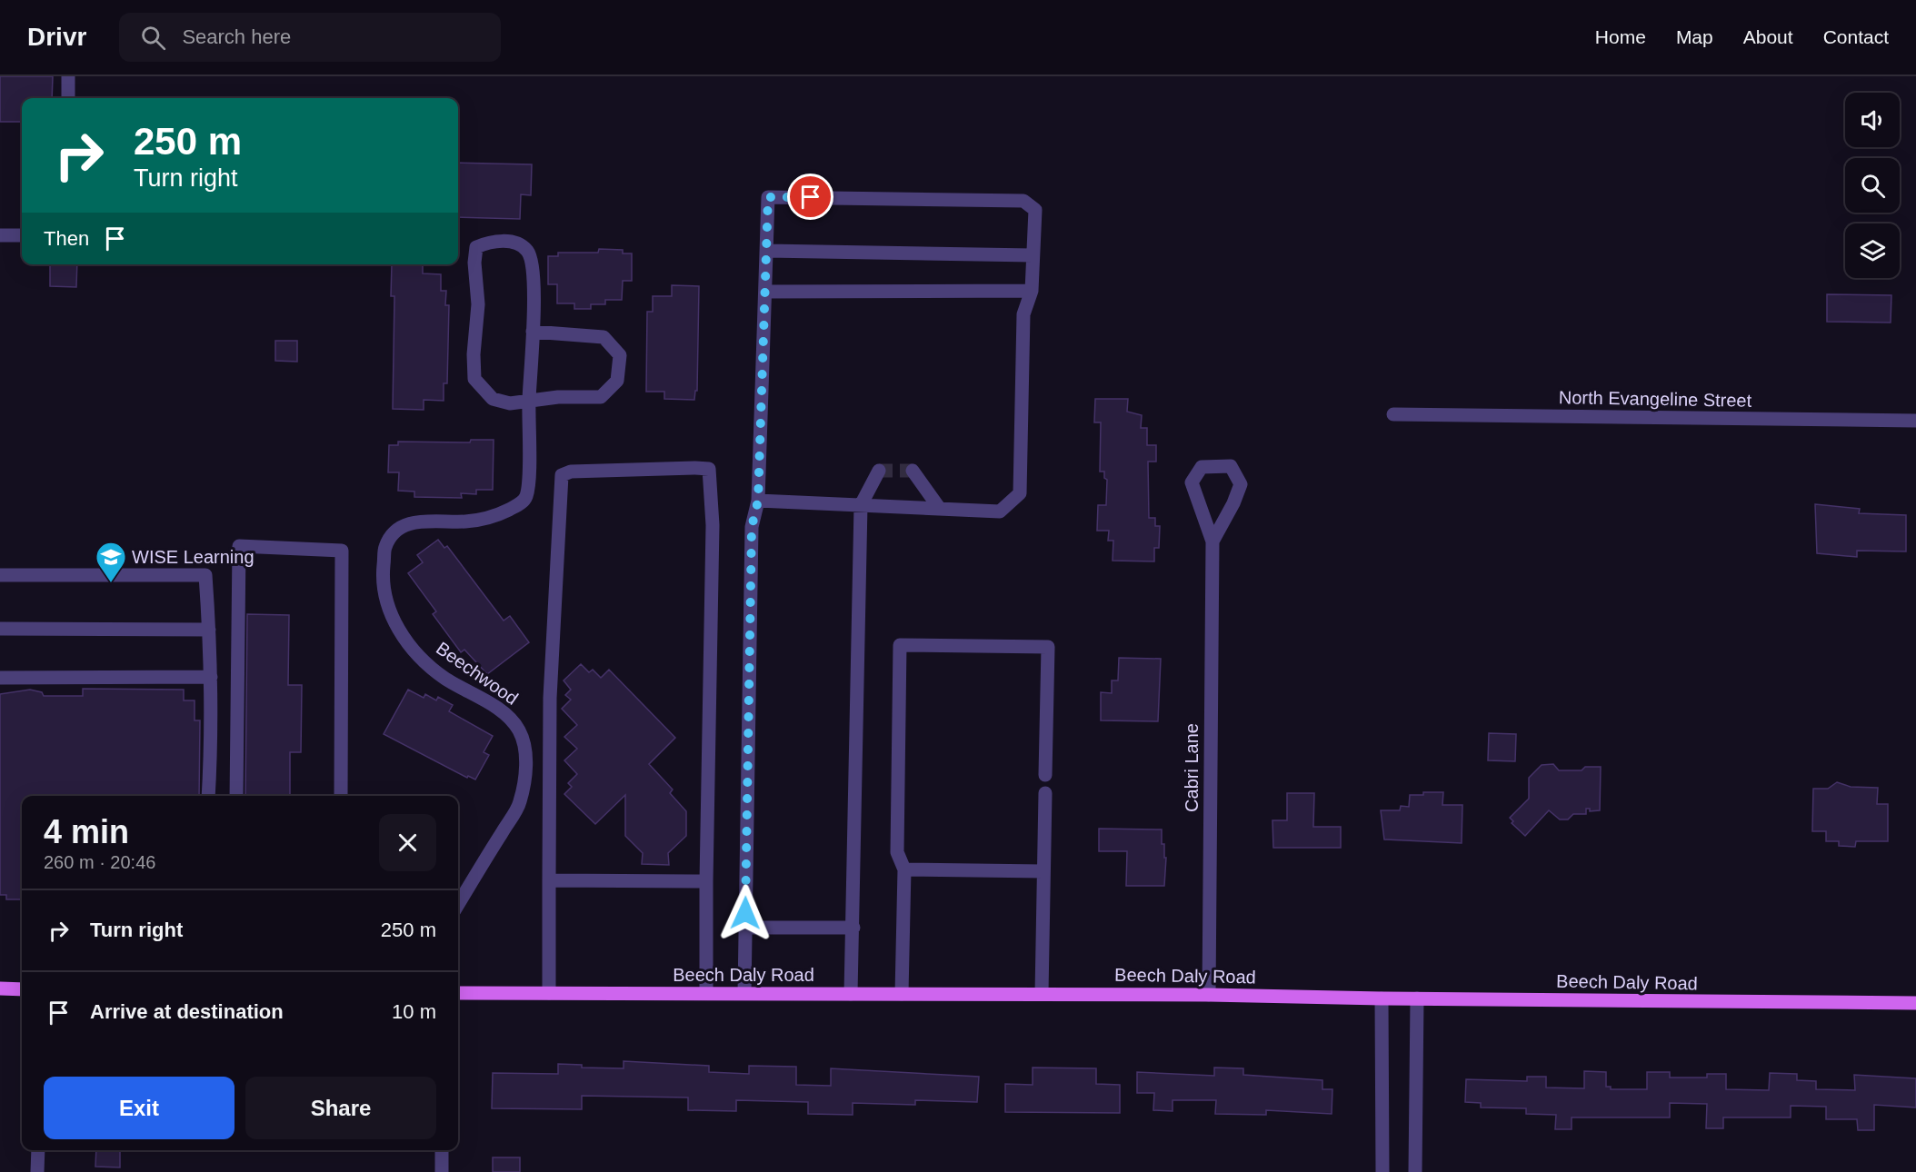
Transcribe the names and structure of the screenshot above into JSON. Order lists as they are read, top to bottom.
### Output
{
  "streets": {
    "main road": ["Beech Daly Road"],
    "street": ["North Evangeline Street", "Beechwood", "Cabri Lane"]
  },
  "crossings": [
    ["Cabri Lane", "Beech Daly Road"]
  ],
  "places": {
    "school or university": ["WISE Learning"]
  },
  "page": {
    "header": "Drivr",
    "search": "Search here",
    "nav": [
      "Home",
      "Map",
      "About",
      "Contact"
    ],
    "turn": ["250 m", "Turn right"],
    "then": "Then",
    "heading": ["4 min", "260 m · 20:46"],
    "list": [
      {
        "name": "Turn right",
        "value": "250 m"
      },
      {
        "name": "Arrive at destination",
        "value": "10 m"
      }
    ],
    "buttons": ["Exit", "Share"]
  }
}
